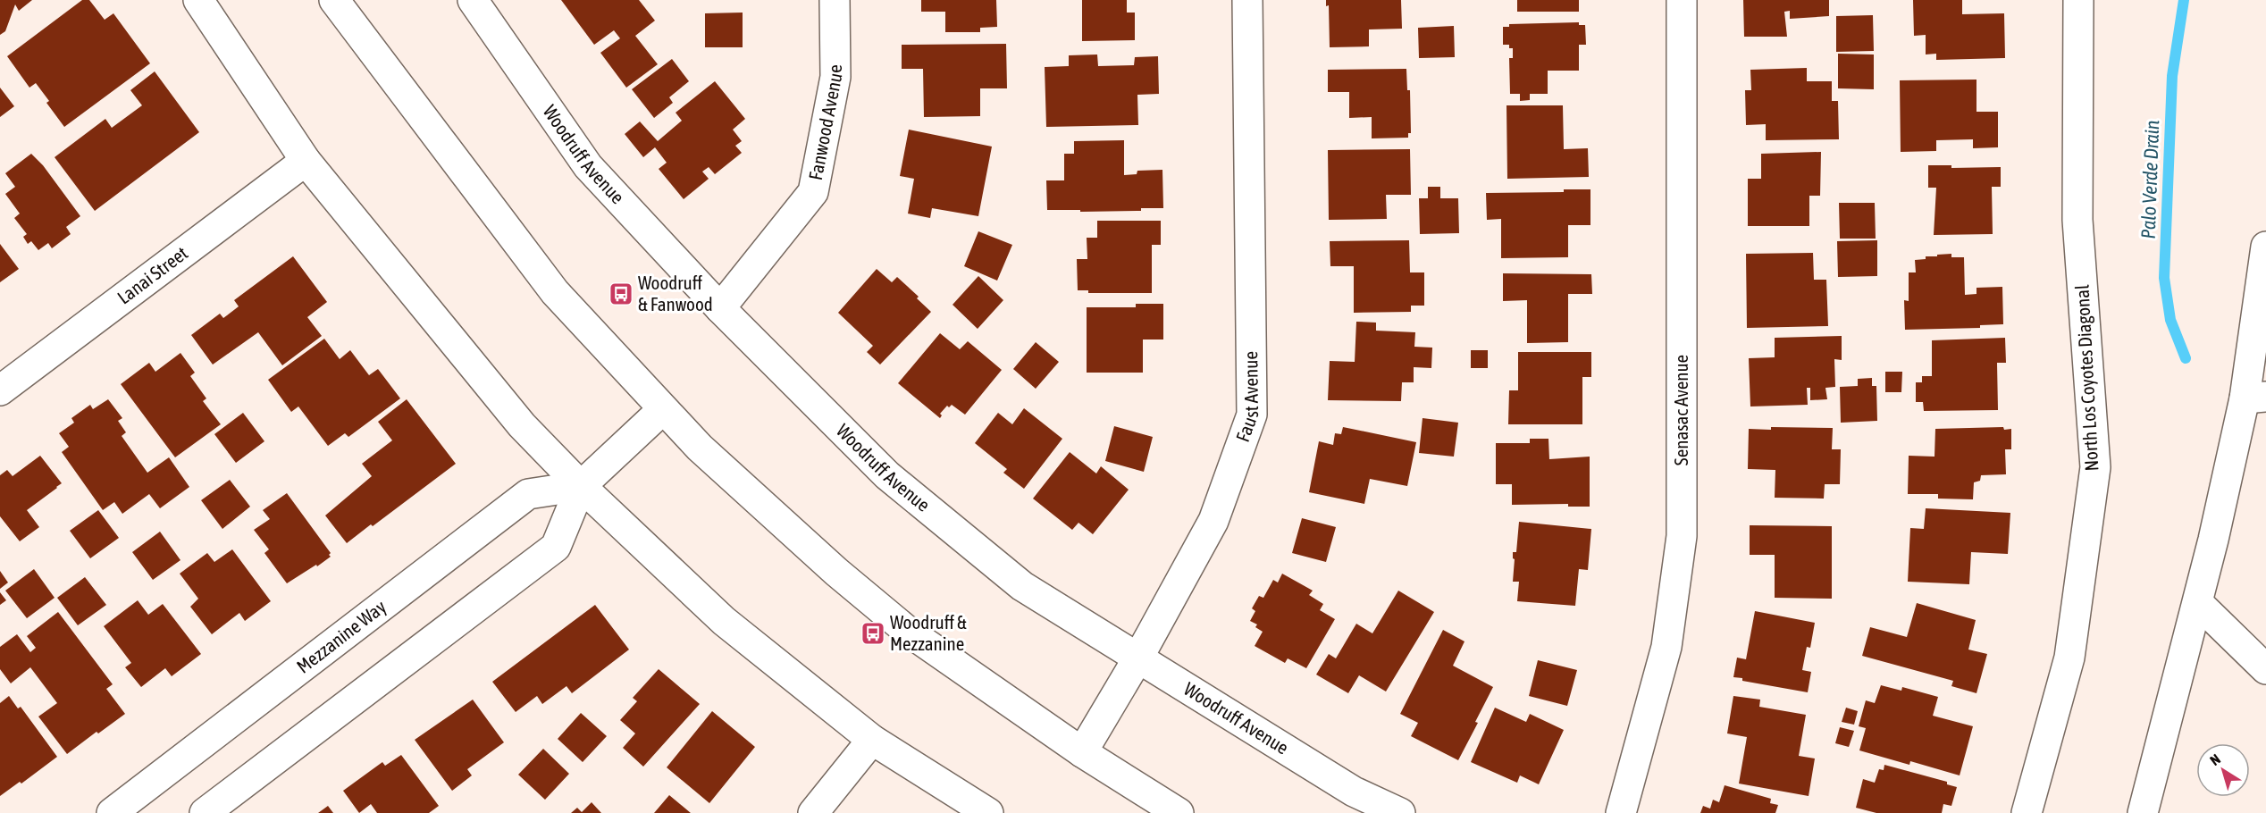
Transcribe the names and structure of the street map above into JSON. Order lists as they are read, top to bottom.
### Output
{
  "streets": {
    "street": [
      "Fanwood Avenue",
      "Woodruff Avenue",
      "Lanai Street",
      "North Los Coyotes Diagonal",
      "Faust Avenue",
      "Senasac Avenue",
      "Mezzanine Way"
    ]
  },
  "crossings": [
    ["Fanwood Avenue", "Woodruff Avenue"],
    ["Woodruff Avenue", "Faust Avenue"]
  ],
  "water": ["Palo Verde Drain"],
  "places": {
    "bus stop": ["Woodruff & Fanwood", "Woodruff & Mezzanine"]
  },
  "north": "top left"
}
